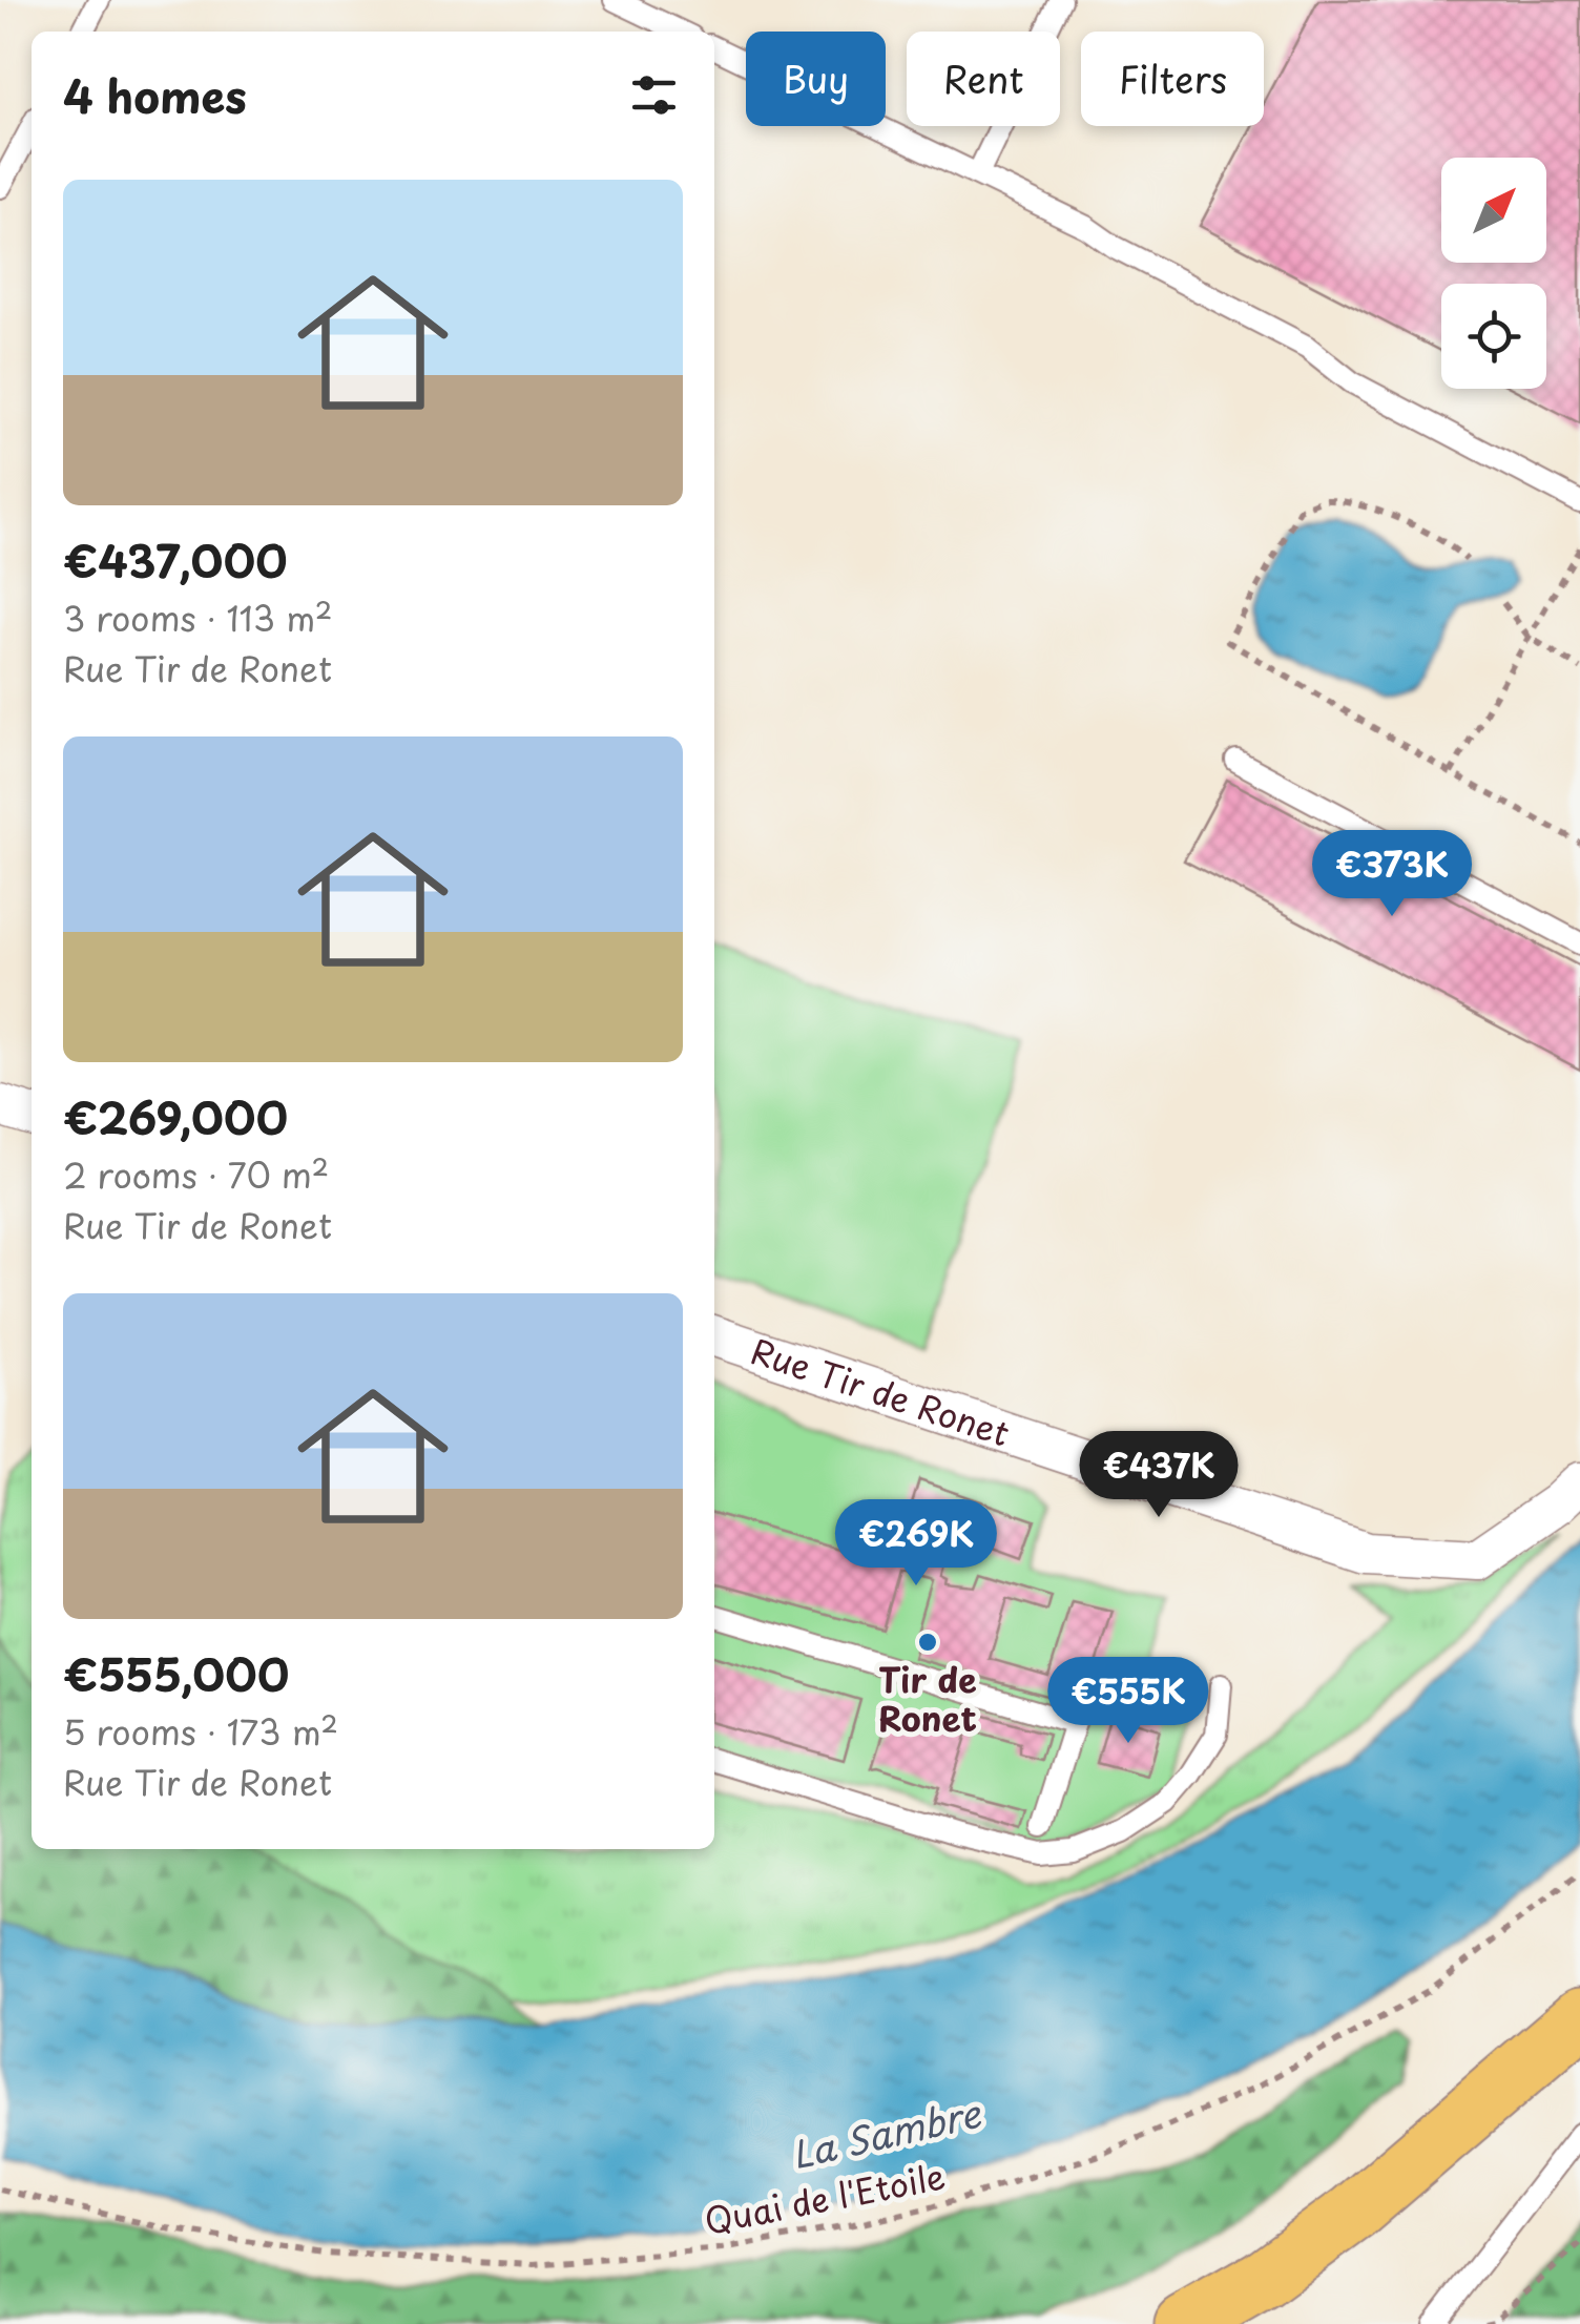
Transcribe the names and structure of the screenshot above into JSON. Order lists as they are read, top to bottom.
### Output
{
  "streets": {
    "street": ["Rue Tir de Ronet"],
    "path": ["Quai de l'Etoile"]
  },
  "water": ["La Sambre"],
  "places": ["Tir de Ronet"],
  "north": "top right",
  "page": {
    "chip": ["Buy", "Rent", "Filters"],
    "heading": "4 homes",
    "list": [
      {
        "name": "€437,000",
        "note": "3 rooms · 113 m² · Rue Tir de Ronet"
      },
      {
        "name": "€269,000",
        "note": "2 rooms · 70 m² · Rue Tir de Ronet"
      },
      {
        "name": "€555,000",
        "note": "5 rooms · 173 m² · Rue Tir de Ronet"
      }
    ],
    "price": [
      "€373K",
      "€437K",
      "€269K",
      "€555K"
    ]
  }
}
